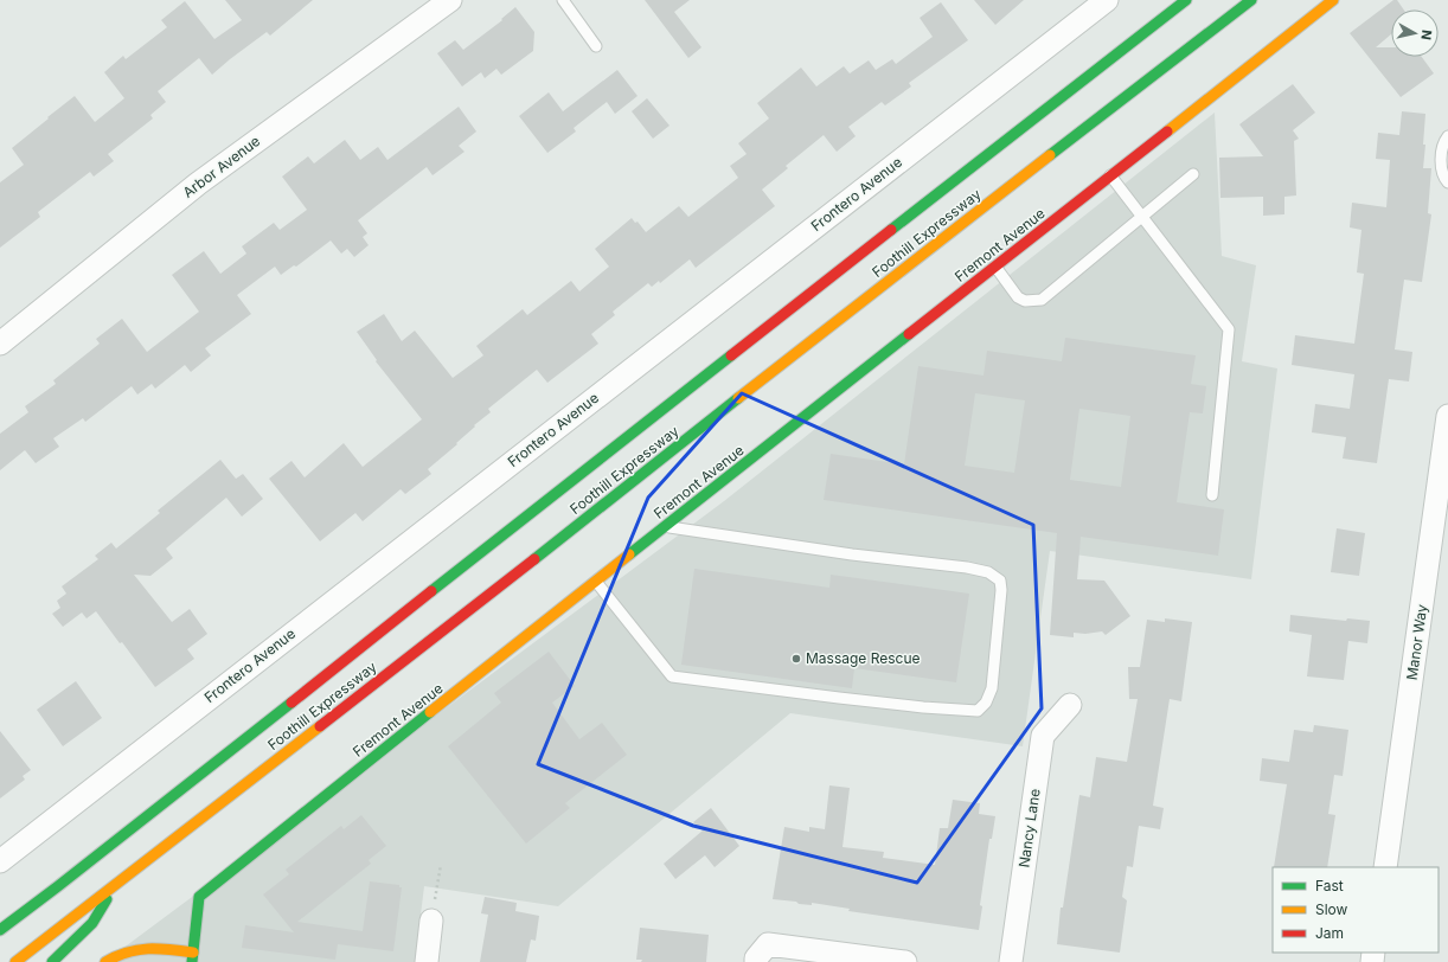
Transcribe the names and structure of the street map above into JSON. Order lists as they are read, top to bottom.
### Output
{
  "streets": {
    "main road": ["Foothill Expressway", "Fremont Avenue"],
    "street": [
      "Arbor Avenue",
      "Frontero Avenue",
      "Manor Way",
      "Nancy Lane"
    ]
  },
  "places": ["Massage Rescue"],
  "legend": ["Fast", "Slow", "Jam"],
  "north": "right"
}
